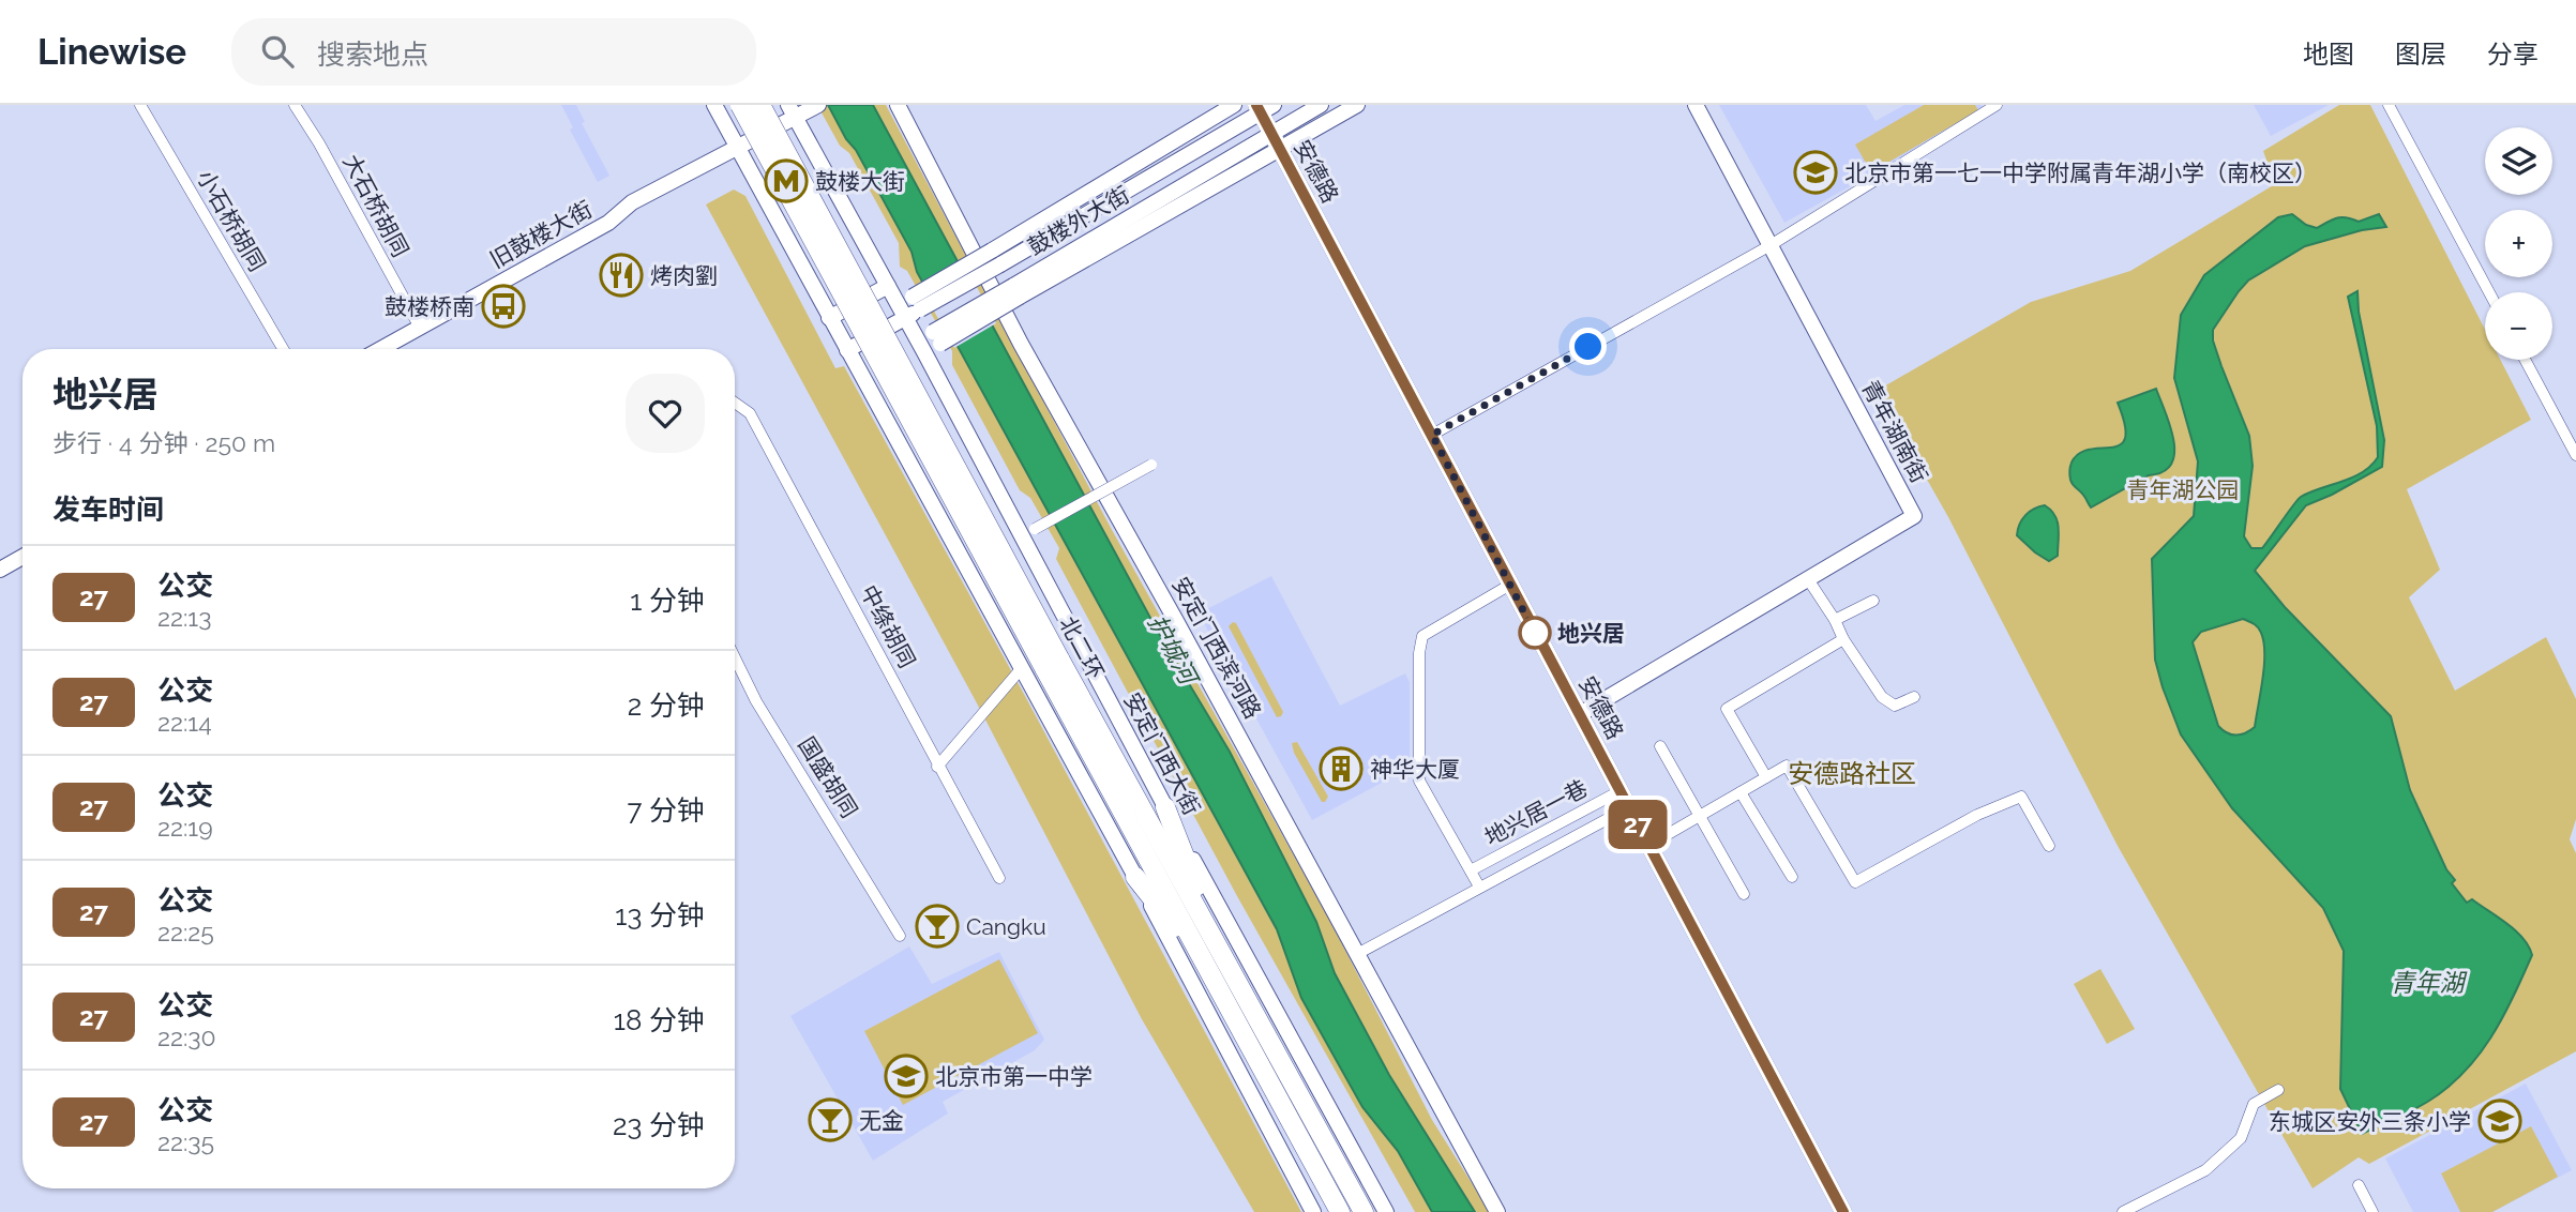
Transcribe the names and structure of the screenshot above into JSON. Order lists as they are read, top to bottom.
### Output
{
  "streets": {
    "highway": ["北二环"],
    "street": [
      "安德路",
      "大石桥胡同",
      "小石桥胡同",
      "鼓楼外大街",
      "旧鼓楼大街",
      "青年湖南街",
      "中绦胡同",
      "安定门西滨河路",
      "安定门西大街",
      "国盛胡同",
      "地兴居一巷"
    ]
  },
  "crossings": [
    ["安德路", "鼓楼外大街"],
    ["安德路", "青年湖南街"],
    ["安德路", "地兴居一巷"],
    ["大石桥胡同", "旧鼓楼大街"],
    ["鼓楼外大街", "安定门西大街"],
    ["旧鼓楼大街", "安定门西大街"],
    ["安定门西滨河路", "地兴居一巷"]
  ],
  "districts": ["安德路社区"],
  "water": ["护城河", "青年湖"],
  "parks": ["青年湖公园"],
  "places": {
    "school or university": ["北京市第一七一中学附属青年湖小学（南校区）", "北京市第一中学", "东城区安外三条小学"],
    "metro station": ["鼓楼大街"],
    "restaurant": ["烤肉劉"],
    "bus stop": ["鼓楼桥南"],
    "other": ["地兴居"],
    "building": ["神华大厦"],
    "bar": ["Cangku", "无金"]
  },
  "lines": ["bus line 27"],
  "page": {
    "header": "Linewise",
    "search": "搜索地点",
    "nav": ["地图", "图层", "分享"],
    "on_map": "27",
    "map_buttons": ["+", "−"],
    "heading": [
      ["地兴居", "步行 · 4 分钟 · 250 m"],
      "发车时间"
    ],
    "list": [
      {
        "mark": "27",
        "name": "公交",
        "note": "22:13",
        "value": "1 分钟"
      },
      {
        "mark": "27",
        "name": "公交",
        "note": "22:14",
        "value": "2 分钟"
      },
      {
        "mark": "27",
        "name": "公交",
        "note": "22:19",
        "value": "7 分钟"
      },
      {
        "mark": "27",
        "name": "公交",
        "note": "22:25",
        "value": "13 分钟"
      },
      {
        "mark": "27",
        "name": "公交",
        "note": "22:30",
        "value": "18 分钟"
      },
      {
        "mark": "27",
        "name": "公交",
        "note": "22:35",
        "value": "23 分钟"
      }
    ]
  }
}
